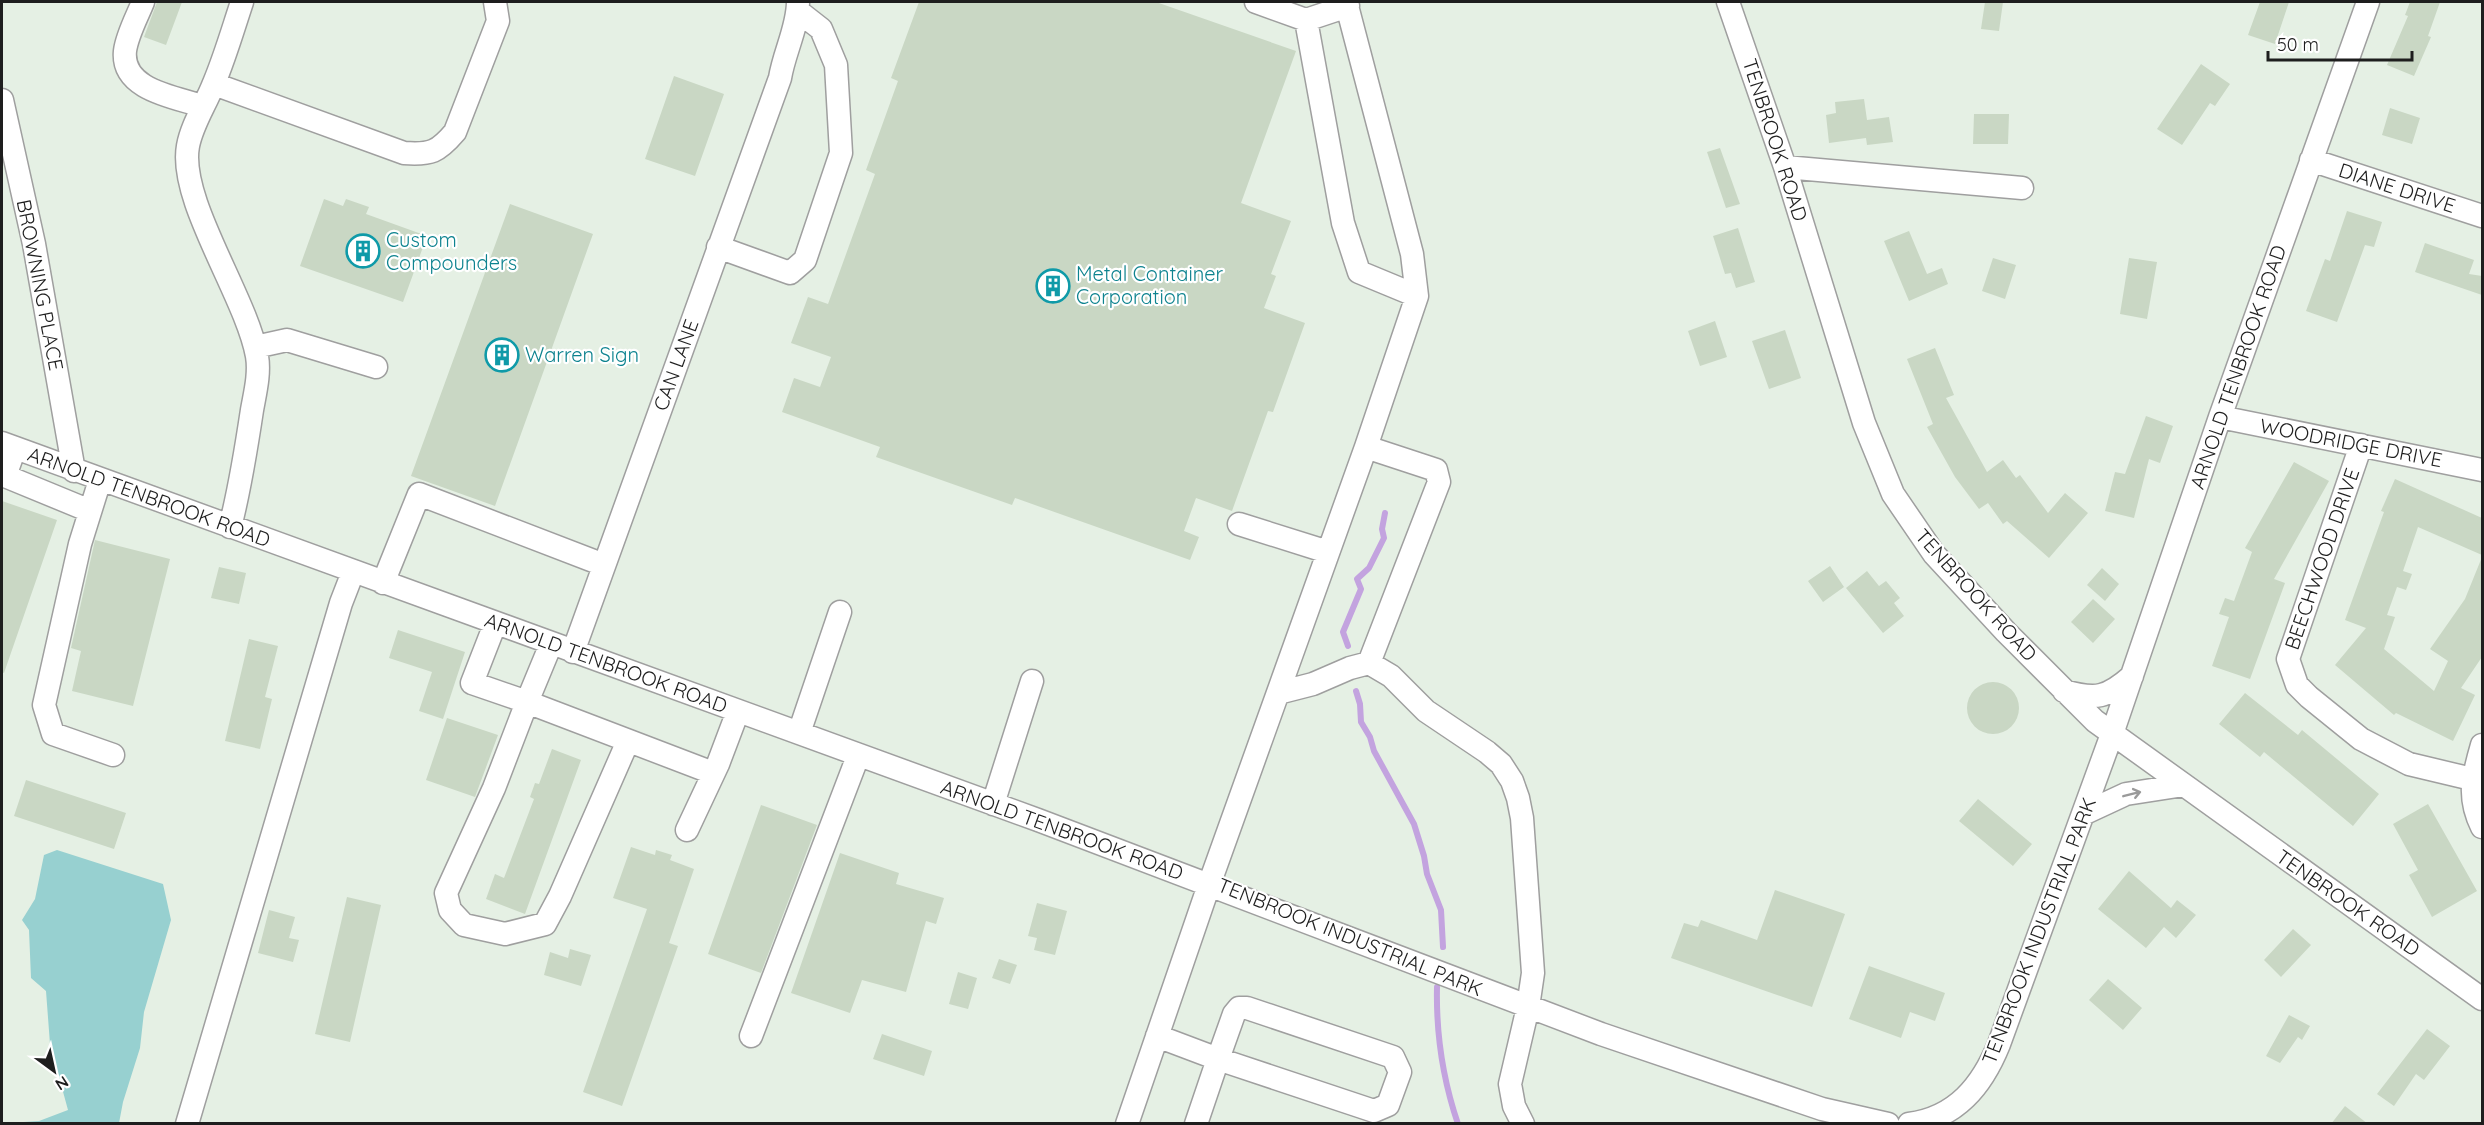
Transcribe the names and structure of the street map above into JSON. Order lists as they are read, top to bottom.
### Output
{
  "streets": {
    "street": [
      "TENBROOK ROAD",
      "DIANE DRIVE",
      "BROWNING PLACE",
      "CAN LANE",
      "ARNOLD TENBROOK ROAD",
      "WOODRIDGE DRIVE",
      "BEECHWOOD DRIVE",
      "TENBROOK INDUSTRIAL PARK"
    ]
  },
  "crossings": [
    ["TENBROOK ROAD", "ARNOLD TENBROOK ROAD"],
    ["TENBROOK ROAD", "TENBROOK INDUSTRIAL PARK"],
    ["DIANE DRIVE", "ARNOLD TENBROOK ROAD"],
    ["BROWNING PLACE", "ARNOLD TENBROOK ROAD"],
    ["CAN LANE", "ARNOLD TENBROOK ROAD"],
    ["ARNOLD TENBROOK ROAD", "WOODRIDGE DRIVE"],
    ["ARNOLD TENBROOK ROAD", "TENBROOK INDUSTRIAL PARK"],
    ["WOODRIDGE DRIVE", "BEECHWOOD DRIVE"]
  ],
  "places": {
    "building": ["Custom Compounders", "Metal Container Corporation", "Warren Sign"]
  },
  "scale_bar": "50 m",
  "north": "bottom right"
}
